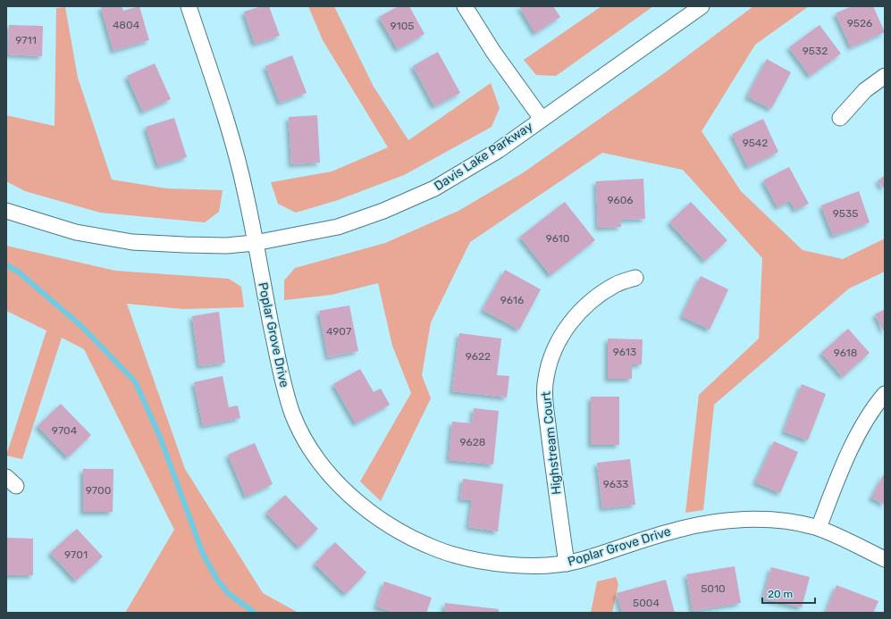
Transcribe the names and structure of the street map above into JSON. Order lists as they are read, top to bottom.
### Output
{
  "streets": {
    "street": ["Davis Lake Parkway", "Poplar Grove Drive", "Highstream Court"]
  },
  "crossings": [
    ["Davis Lake Parkway", "Poplar Grove Drive"],
    ["Poplar Grove Drive", "Highstream Court"]
  ],
  "house_numbers": [
    "9526",
    "4804",
    "9105",
    "9711",
    "9532",
    "9542",
    "9606",
    "9535",
    "9610",
    "9616",
    "4907",
    "9613",
    "9618",
    "9622",
    "9704",
    "9628",
    "9633",
    "9700",
    "9701",
    "5010",
    "5004"
  ],
  "scale_bar": "20 m"
}
